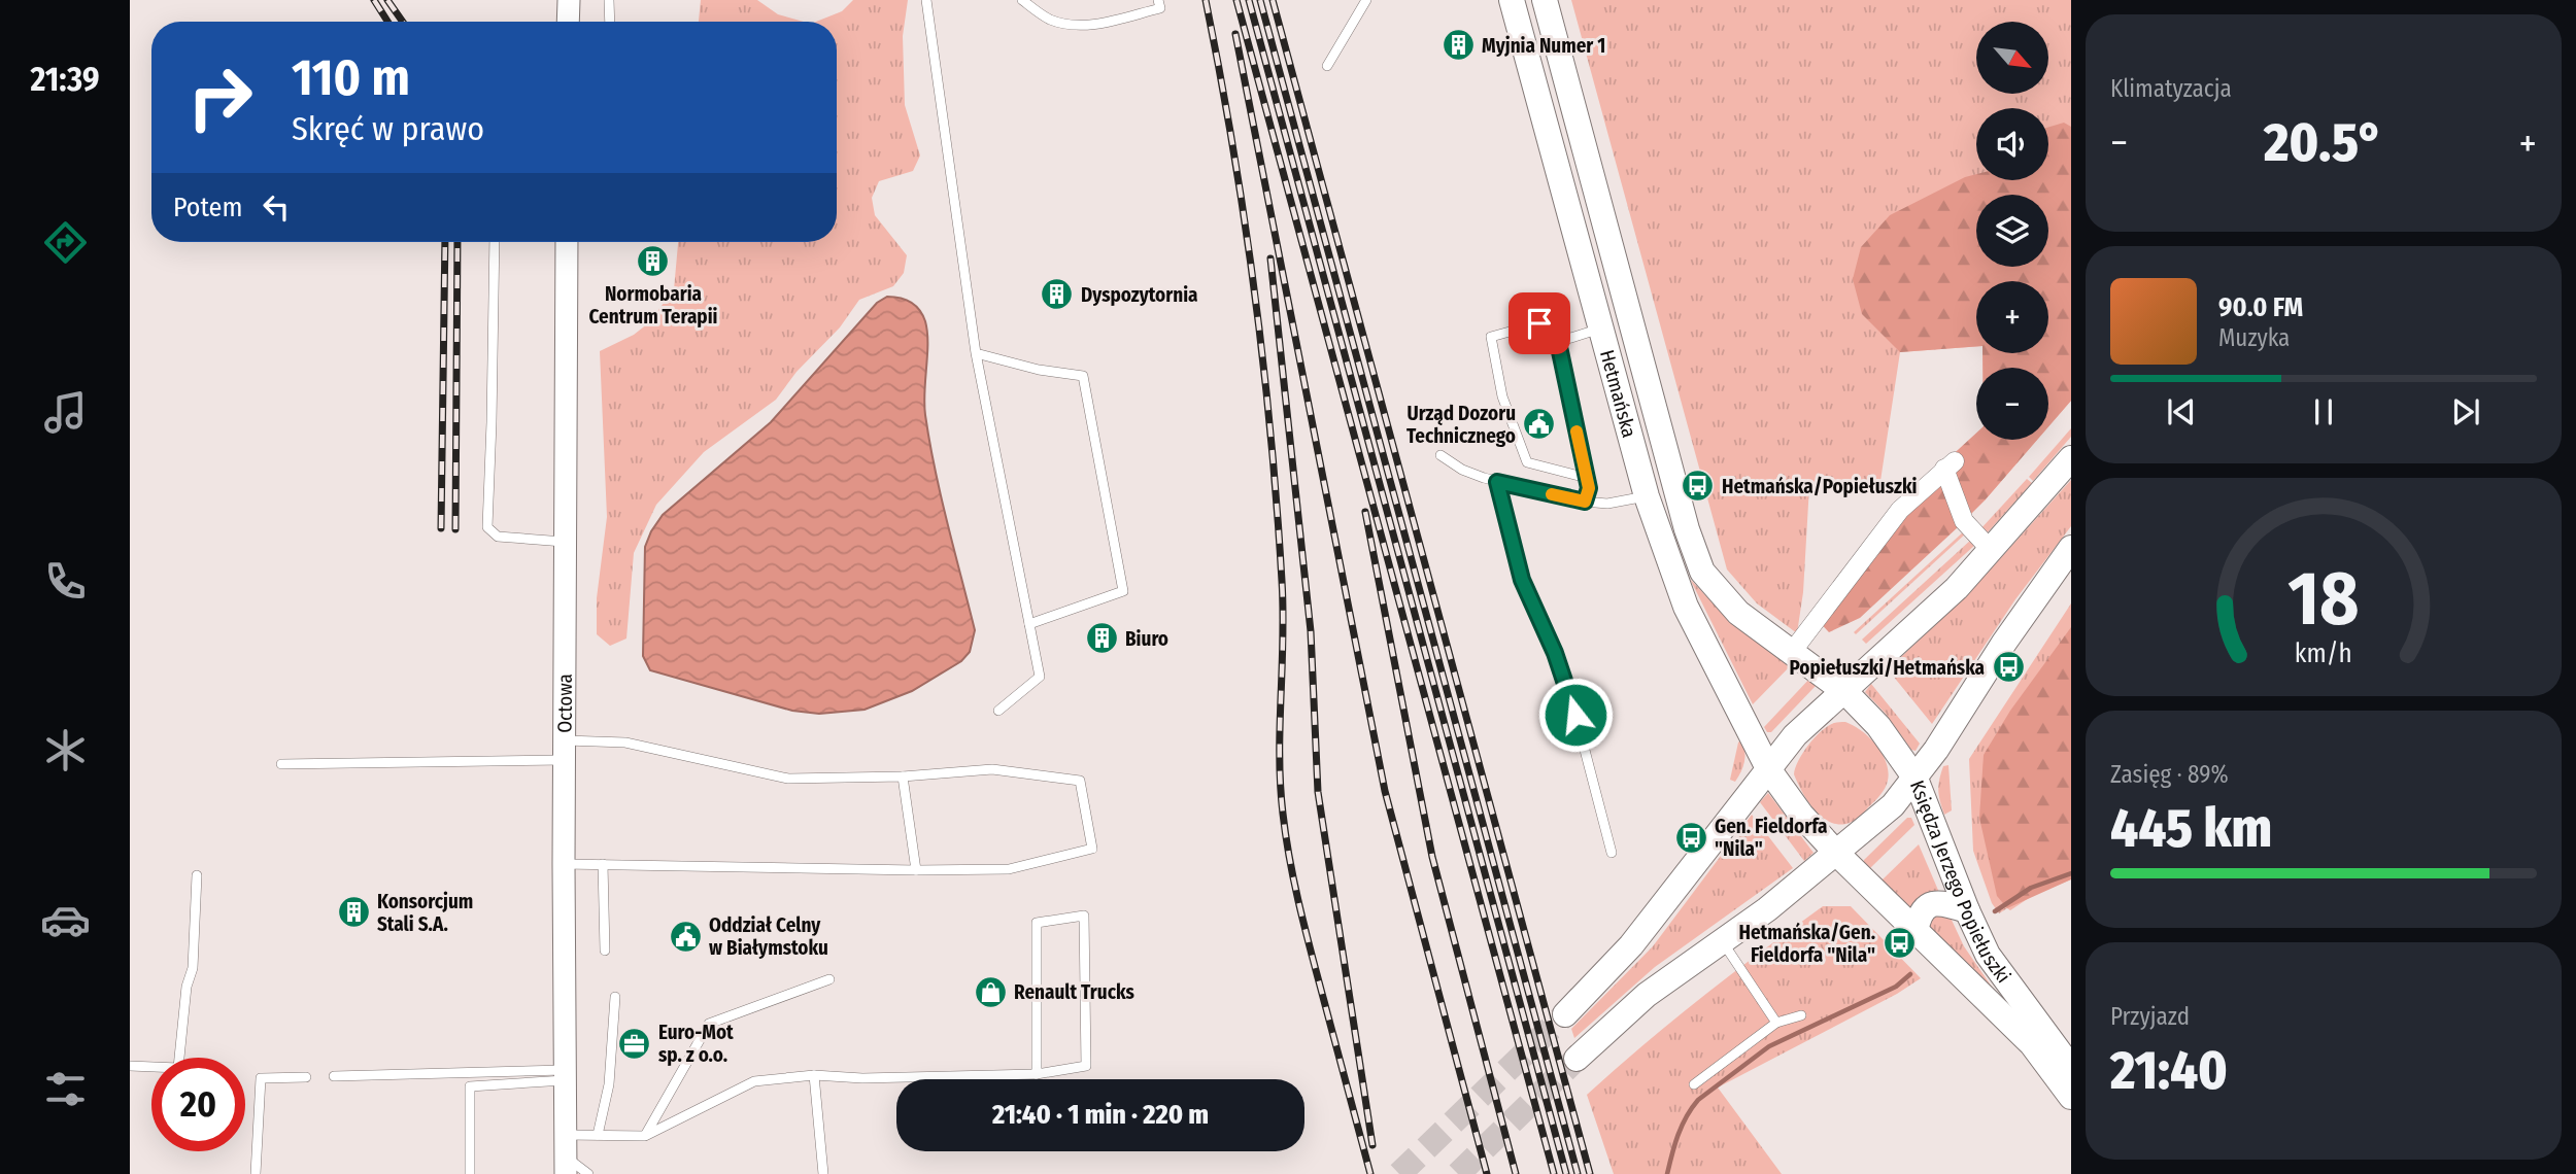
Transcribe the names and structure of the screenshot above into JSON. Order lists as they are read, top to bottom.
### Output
{
  "streets": {
    "main road": ["Hetmańska", "Księdza Jerzego Popiełuszki"],
    "street": ["Octowa"]
  },
  "crossings": [
    ["Hetmańska", "Księdza Jerzego Popiełuszki"]
  ],
  "places": {
    "building": [
      "Myjnia Numer 1",
      "Normobaria Centrum Terapii",
      "Dyspozytornia",
      "Biuro",
      "Konsorcjum Stali S.A."
    ],
    "public building": ["Urząd Dozoru Technicznego", "Oddział Celny w Białymstoku"],
    "bus stop": [
      "Hetmańska/Popiełuszki",
      "Popiełuszki/Hetmańska",
      "Gen. Fieldorfa \"Nila\"",
      "Hetmańska/Gen. Fieldorfa \"Nila\""
    ],
    "shop": ["Renault Trucks"],
    "office": ["Euro-Mot sp. z o.o."]
  },
  "north": "bottom right",
  "page": {
    "tabs": "21:39",
    "tile": [
      "Klimatyzacja",
      ["Zasięg · 89%", "445 km"],
      ["Przyjazd", "21:40"]
    ],
    "map_buttons": ["+", "−"],
    "turn": ["110 m", "Skręć w prawo"],
    "heat": ["−", "20.5°", "+"],
    "then": "Potem",
    "song": ["90.0 FM", "Muzyka"],
    "limit": "20",
    "trip": "21:40 · 1 min · 220 m",
    "gauge": ["18", "km/h"]
  }
}
